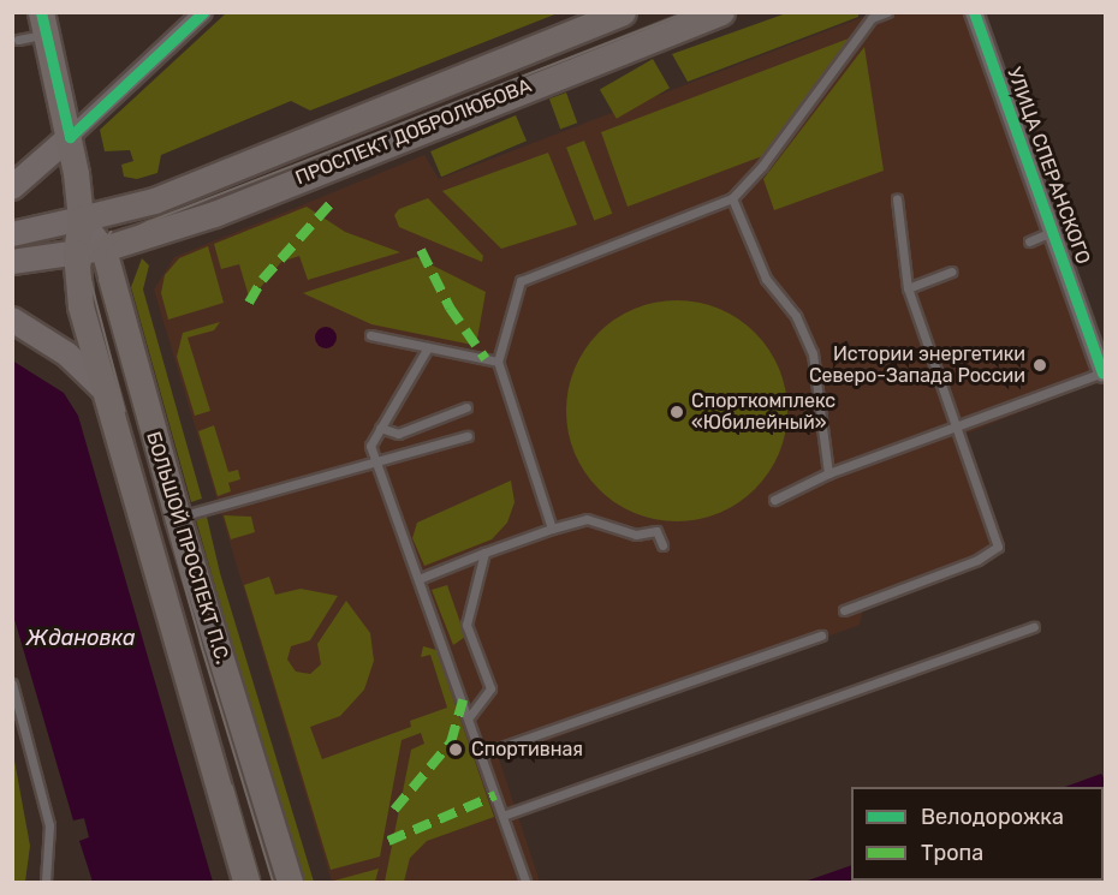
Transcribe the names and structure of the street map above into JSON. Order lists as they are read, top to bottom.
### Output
{
  "streets": {
    "main road": ["ПРОСПЕКТ ДОБРОЛЮБОВА", "БОЛЬШОЙ ПРОСПЕКТ П.С."],
    "street": ["УЛИЦА СПЕРАНСКОГО"]
  },
  "crossings": [
    ["ПРОСПЕКТ ДОБРОЛЮБОВА", "БОЛЬШОЙ ПРОСПЕКТ П.С."]
  ],
  "water": ["Ждановка"],
  "places": ["Истории энергетики Северо-Запада России", "Спорткомплекс «Юбилейный»", "Спортивная"],
  "legend": ["Велодорожка", "Тропа"]
}
